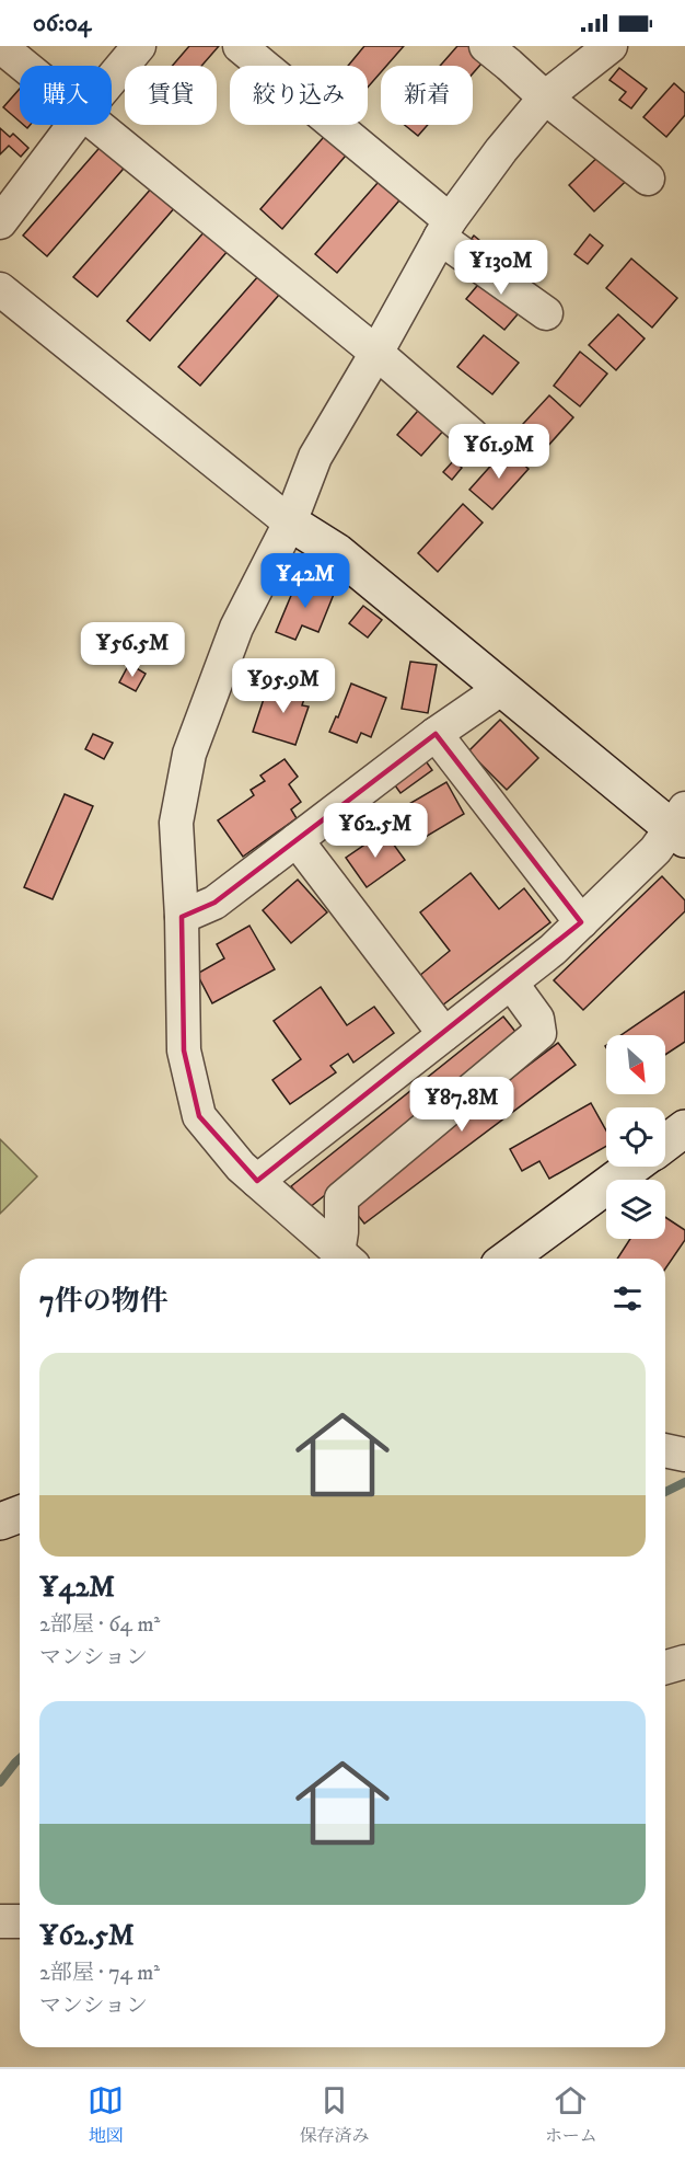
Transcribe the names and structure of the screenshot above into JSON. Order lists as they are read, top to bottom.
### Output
{
  "north": "bottom right",
  "page": {
    "status": "06:04",
    "chip": [
      "購入",
      "賃貸",
      "絞り込み",
      "新着"
    ],
    "price": [
      "¥130M",
      "¥61.9M",
      "¥42M",
      "¥56.5M",
      "¥95.9M",
      "¥62.5M",
      "¥87.8M"
    ],
    "heading": "7件の物件",
    "list": [
      {
        "name": "¥42M",
        "note": "2部屋 · 64 m² · マンション"
      },
      {
        "name": "¥62.5M",
        "note": "2部屋 · 74 m² · マンション"
      }
    ],
    "tabs": ["地図", "保存済み", "ホーム"]
  }
}
